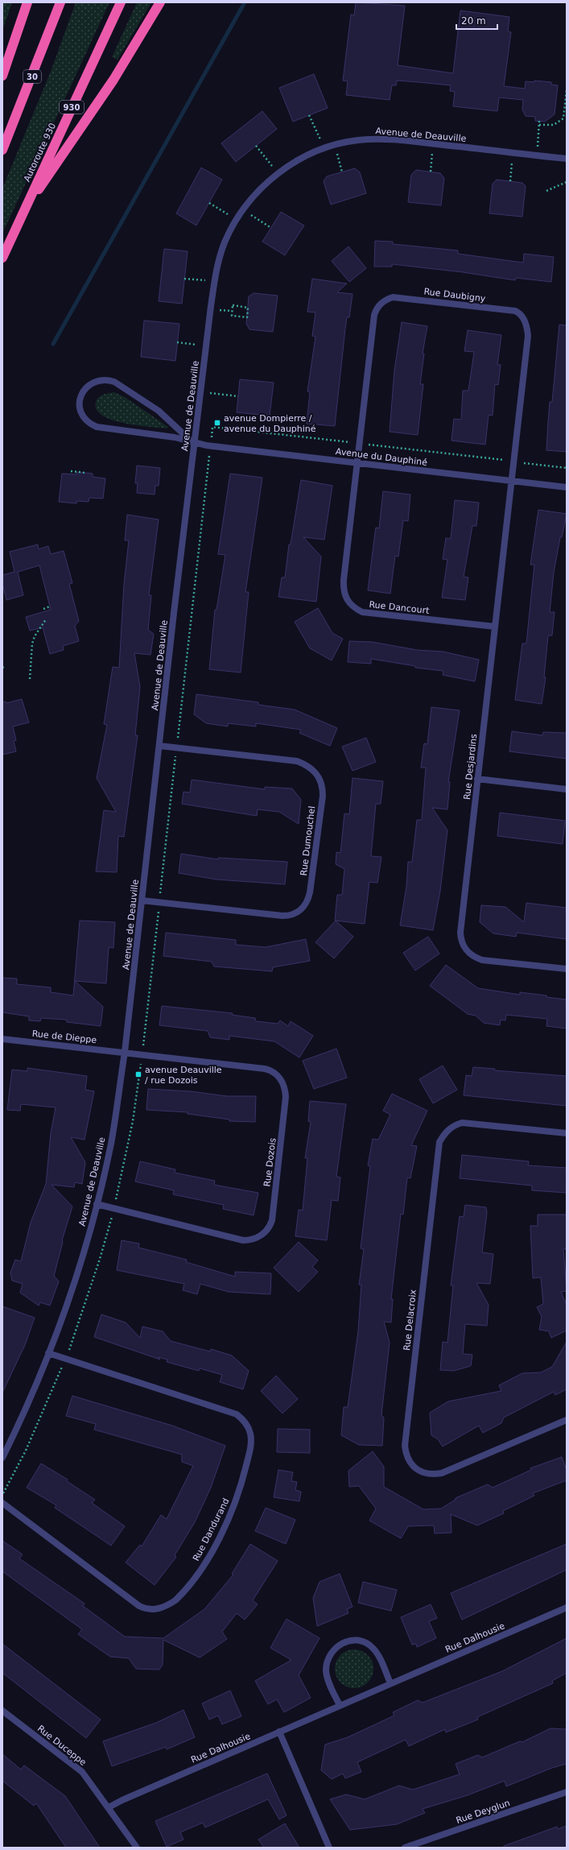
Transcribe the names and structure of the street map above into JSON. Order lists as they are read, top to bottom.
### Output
{
  "streets": {
    "highway": ["30", "930", "Autoroute 930"],
    "street": [
      "Avenue de Deauville",
      "Rue Daubigny",
      "Avenue du Dauphiné",
      "Rue Dancourt",
      "Rue Desjardins",
      "Rue Dumouchel",
      "Rue de Dieppe",
      "Rue Dozois",
      "Rue Delacroix",
      "Rue Dandurand",
      "Rue Dalhousie",
      "Rue Duceppe",
      "Rue Deyglun"
    ]
  },
  "crossings": [
    ["Avenue de Deauville", "Avenue du Dauphiné"],
    ["Avenue de Deauville", "Rue Dumouchel"],
    ["Avenue de Deauville", "Rue de Dieppe"],
    ["Avenue de Deauville", "Rue Dozois"],
    ["Avenue de Deauville", "Rue Dandurand"],
    ["Rue Daubigny", "Avenue du Dauphiné"],
    ["Rue Daubigny", "Rue Dancourt"],
    ["Rue Daubigny", "Rue Desjardins"],
    ["Avenue du Dauphiné", "Rue Dancourt"],
    ["Avenue du Dauphiné", "Rue Desjardins"],
    ["Rue Dancourt", "Rue Desjardins"],
    ["Rue de Dieppe", "Rue Dozois"],
    ["Rue Dalhousie", "Rue Duceppe"]
  ],
  "places": {
    "transit": ["avenue Dompierre / avenue du Dauphiné", "avenue Deauville / rue Dozois"]
  },
  "scale_bar": "20 m"
}
